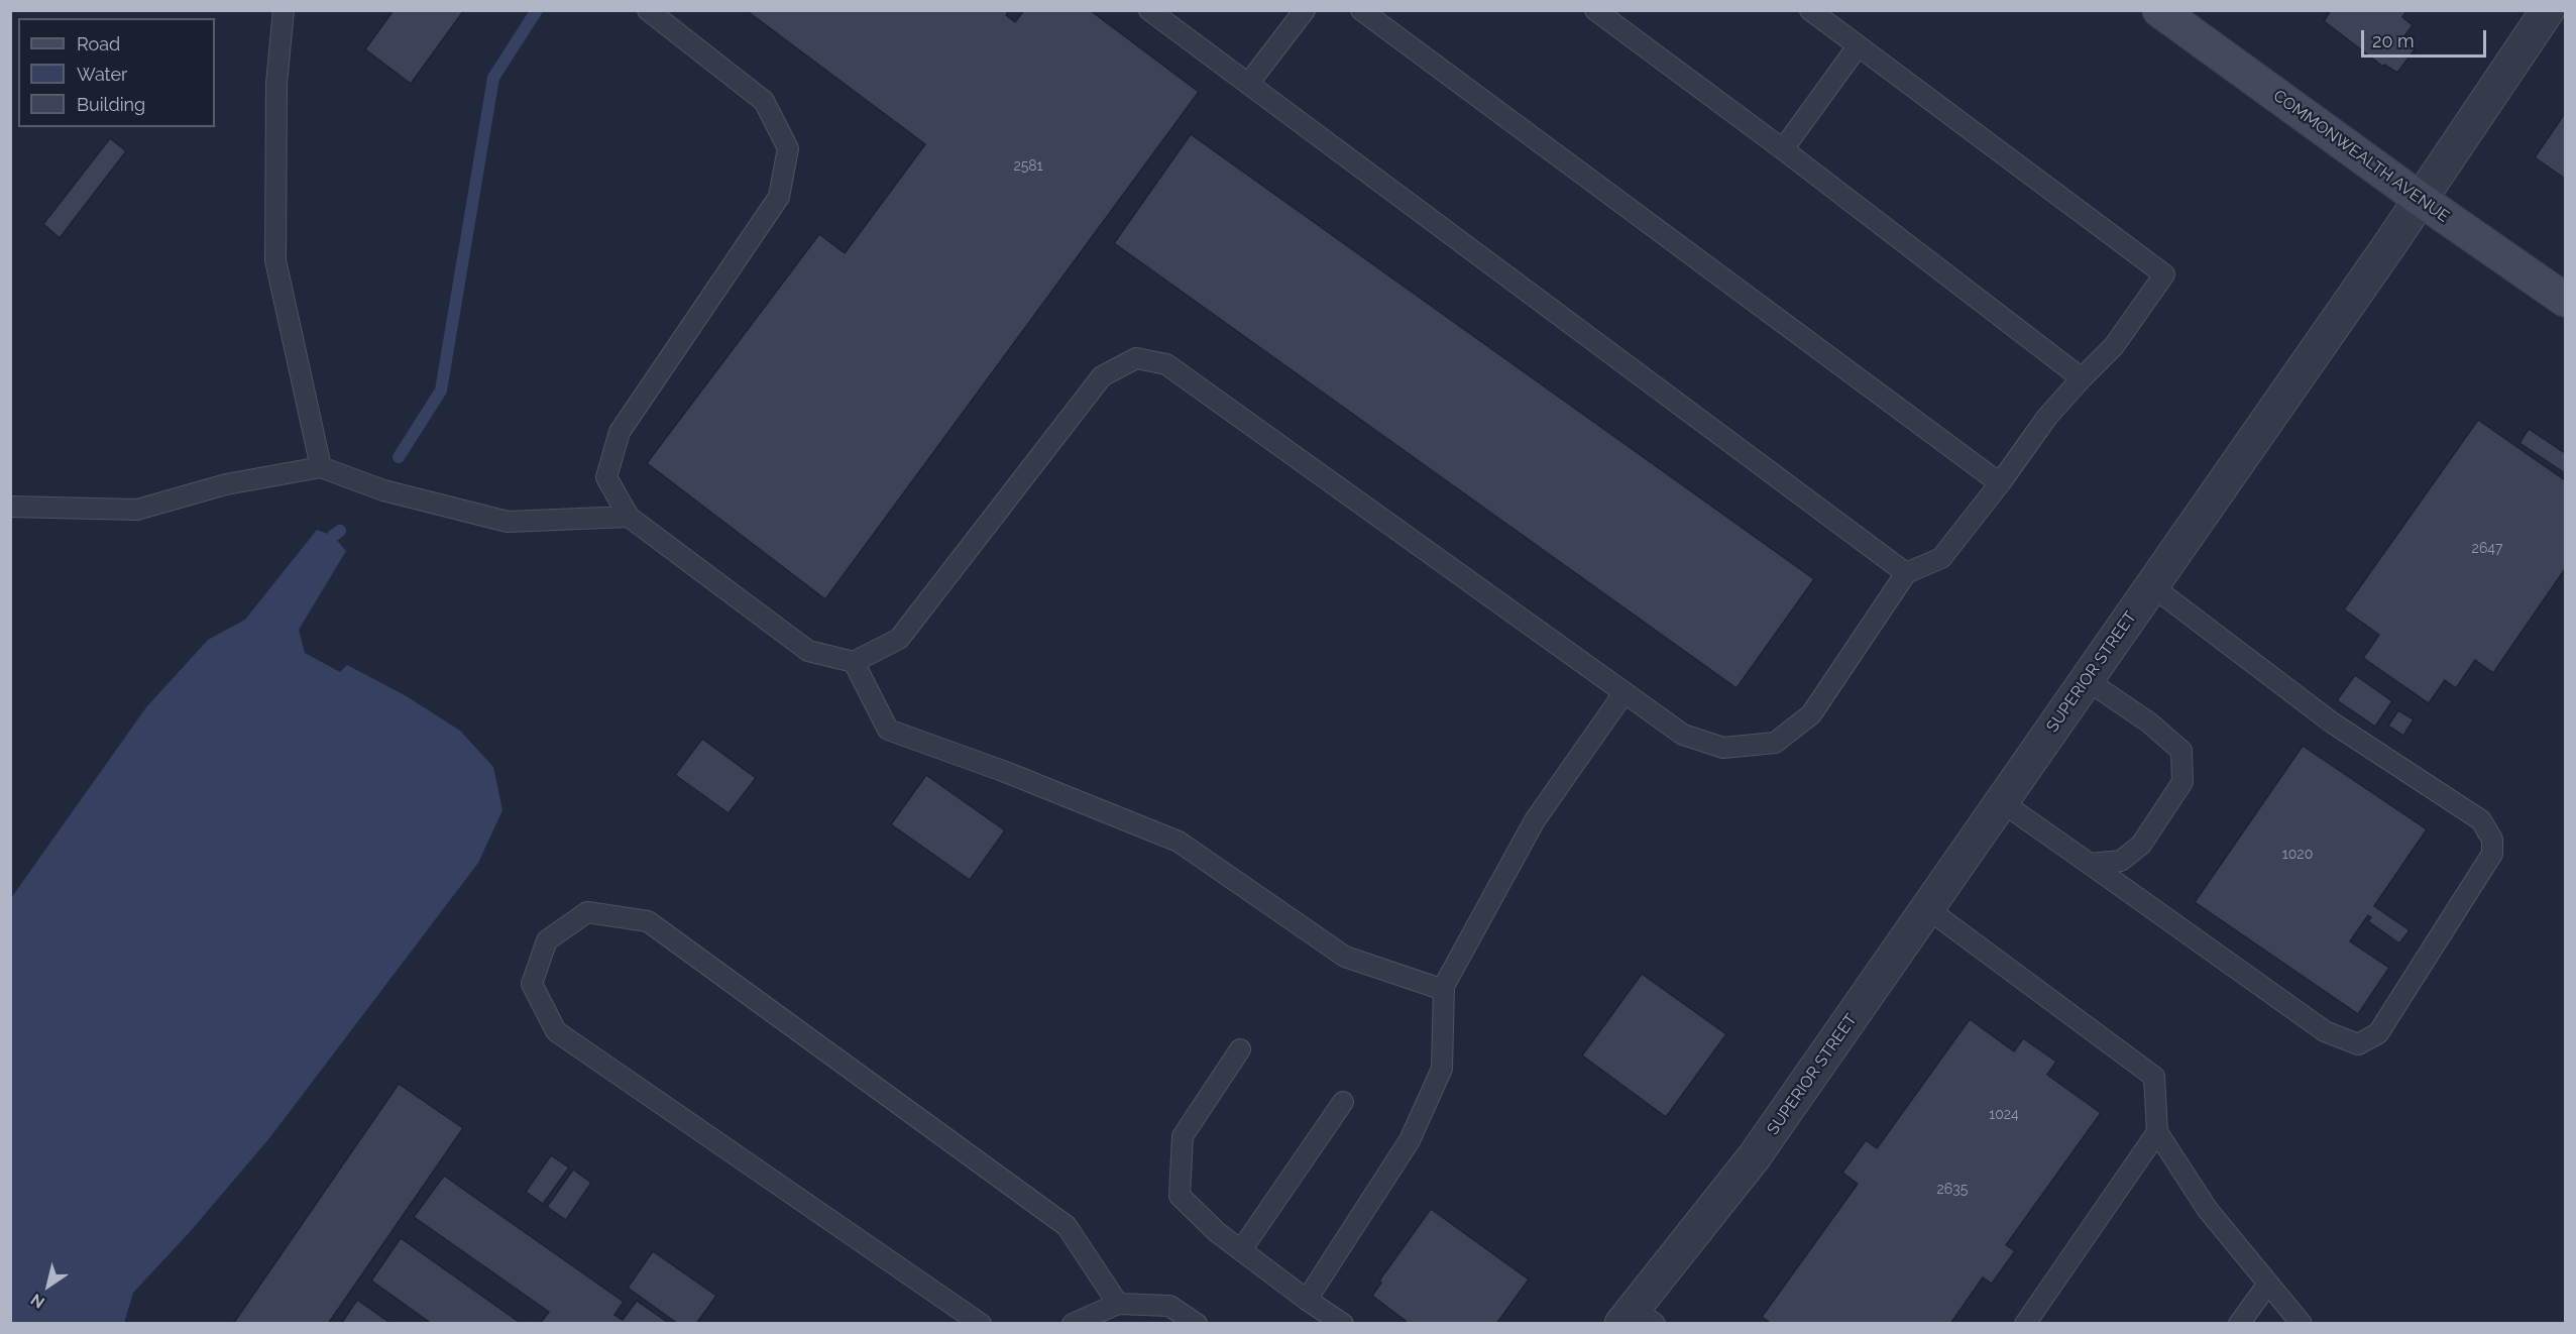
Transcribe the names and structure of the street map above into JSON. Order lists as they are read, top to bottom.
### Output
{
  "streets": {
    "main road": ["COMMONWEALTH AVENUE"],
    "street": ["SUPERIOR STREET"]
  },
  "crossings": [
    ["COMMONWEALTH AVENUE", "SUPERIOR STREET"]
  ],
  "house_numbers": [
    "2581",
    "2647",
    "1020",
    "1024",
    "2635"
  ],
  "legend": ["Road", "Water", "Building"],
  "scale_bar": "20 m",
  "north": "bottom left"
}
